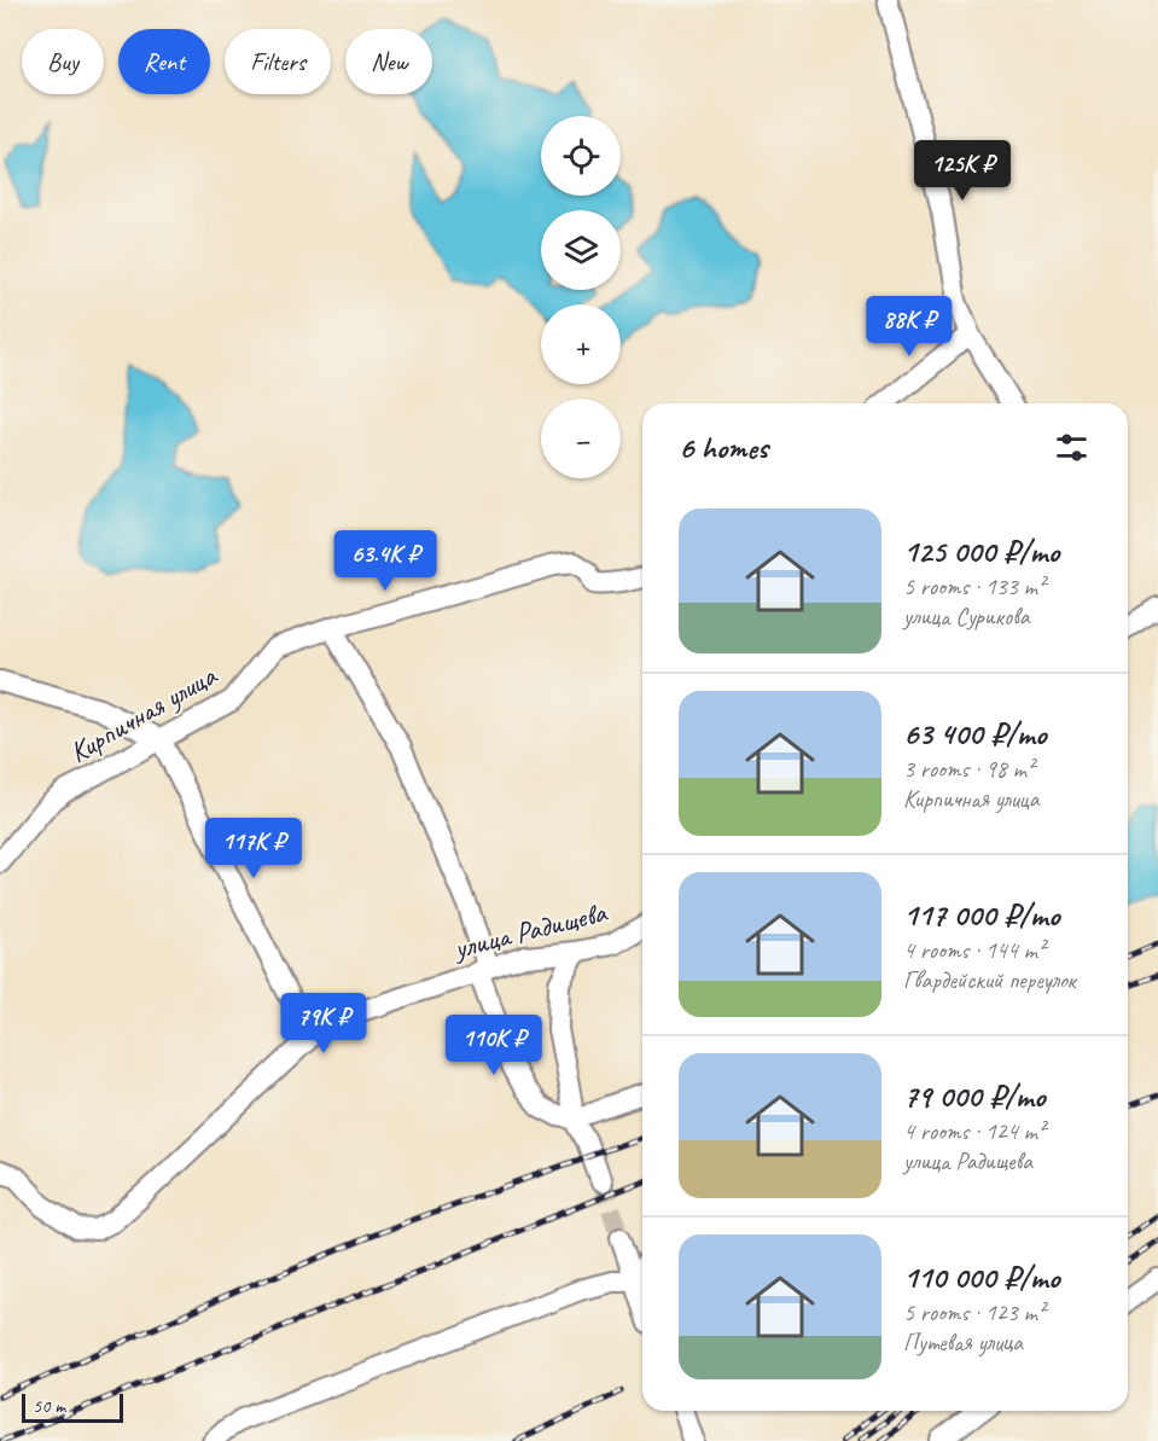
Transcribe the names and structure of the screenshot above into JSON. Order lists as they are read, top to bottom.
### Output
{
  "streets": {
    "street": ["Кирпичная улица", "улица Радищева"]
  },
  "scale_bar": "50 m",
  "page": {
    "chip": [
      "Buy",
      "Rent",
      "Filters",
      "New"
    ],
    "map_buttons": ["+", "−"],
    "price": [
      "125K ₽",
      "88K ₽",
      "63.4K ₽",
      "117K ₽",
      "79K ₽",
      "110K ₽"
    ],
    "heading": "6 homes",
    "list": [
      {
        "name": "125 000 ₽/mo",
        "note": "5 rooms · 133 m² · улица Сурикова"
      },
      {
        "name": "63 400 ₽/mo",
        "note": "3 rooms · 98 m² · Кирпичная улица"
      },
      {
        "name": "117 000 ₽/mo",
        "note": "4 rooms · 144 m² · Гвардейский переулок"
      },
      {
        "name": "79 000 ₽/mo",
        "note": "4 rooms · 124 m² · улица Радищева"
      },
      {
        "name": "110 000 ₽/mo",
        "note": "5 rooms · 123 m² · Путевая улица"
      }
    ],
    "scale": "50 m"
  }
}
